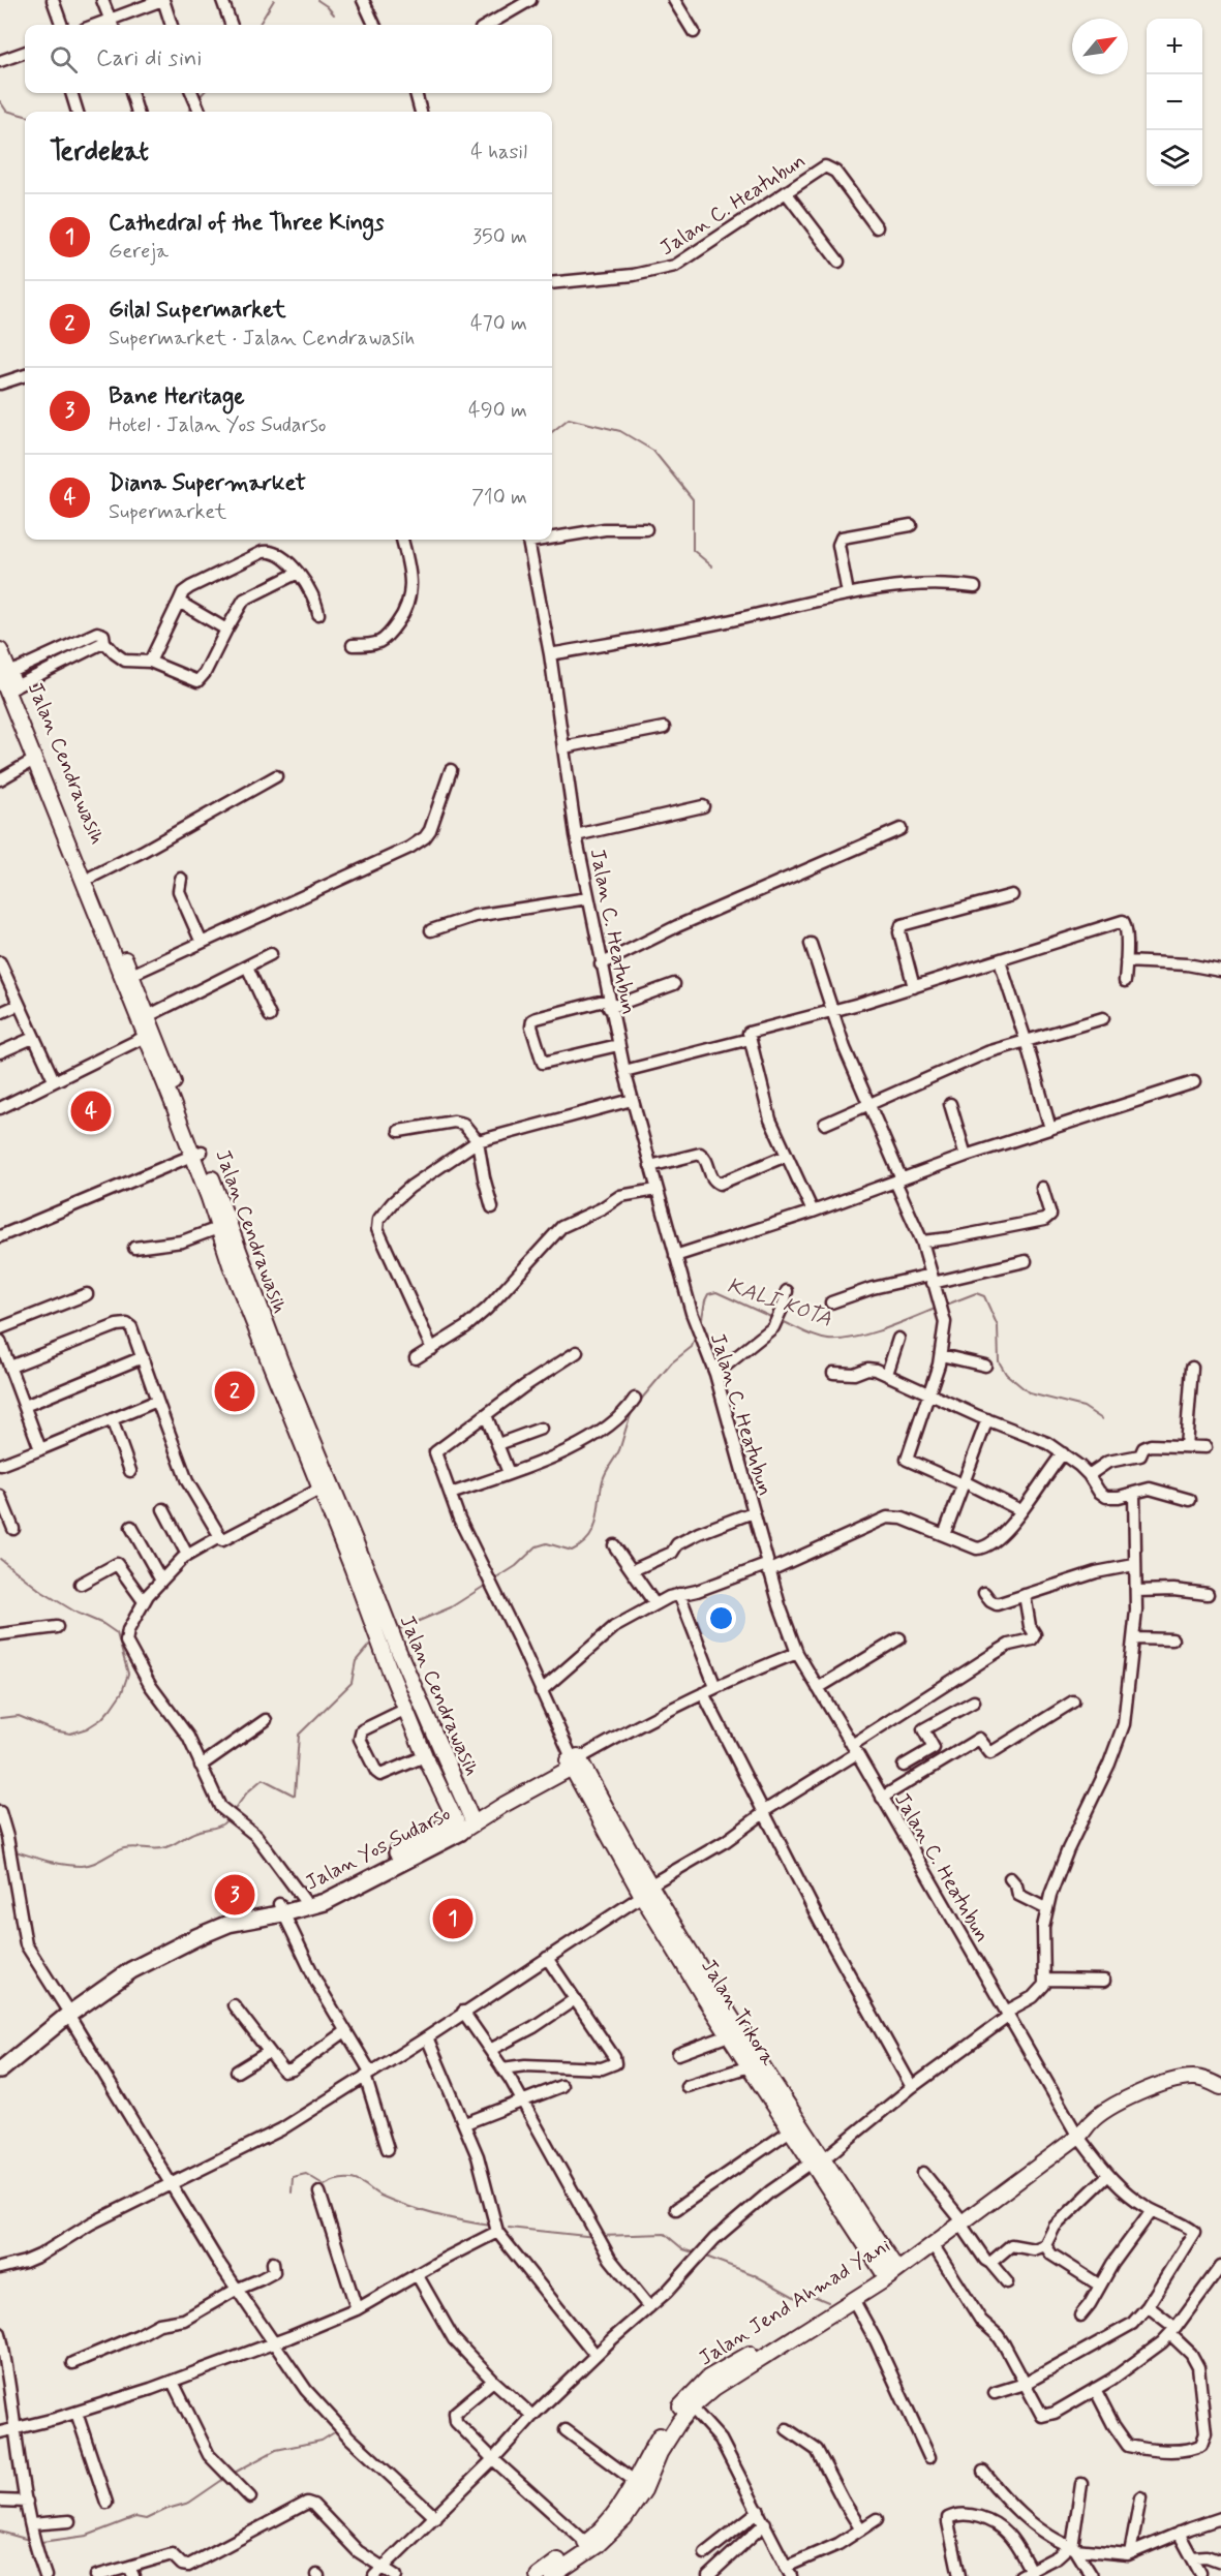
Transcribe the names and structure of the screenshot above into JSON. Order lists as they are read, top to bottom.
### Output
{
  "streets": {
    "highway": ["Jalan Yos Sudarso"],
    "main road": ["Jalan Cendrawasih", "Jalan Trikora", "Jalan Jend Ahmad Yani"],
    "street": ["Jalan C. Heatubun"]
  },
  "crossings": [
    ["Jalan C. Heatubun", "Jalan Jend Ahmad Yani"],
    ["Jalan Cendrawasih", "Jalan Yos Sudarso"],
    ["Jalan Yos Sudarso", "Jalan Trikora"],
    ["Jalan Trikora", "Jalan Jend Ahmad Yani"]
  ],
  "water": ["KALI KOTA"],
  "north": "top right",
  "page": {
    "map_buttons": ["+", "−"],
    "search": "Cari di sini",
    "heading": ["Terdekat", "4 hasil"],
    "list": [
      {
        "mark": "1",
        "name": "Cathedral of the Three Kings",
        "note": "Gereja",
        "value": "350 m"
      },
      {
        "mark": "2",
        "name": "Gilal Supermarket",
        "note": "Supermarket · Jalan Cendrawasih",
        "value": "470 m"
      },
      {
        "mark": "3",
        "name": "Bane Heritage",
        "note": "Hotel · Jalan Yos Sudarso",
        "value": "490 m"
      },
      {
        "mark": "4",
        "name": "Diana Supermarket",
        "note": "Supermarket",
        "value": "710 m"
      }
    ],
    "pins": [
      "4",
      "2",
      "3",
      "1"
    ]
  }
}
